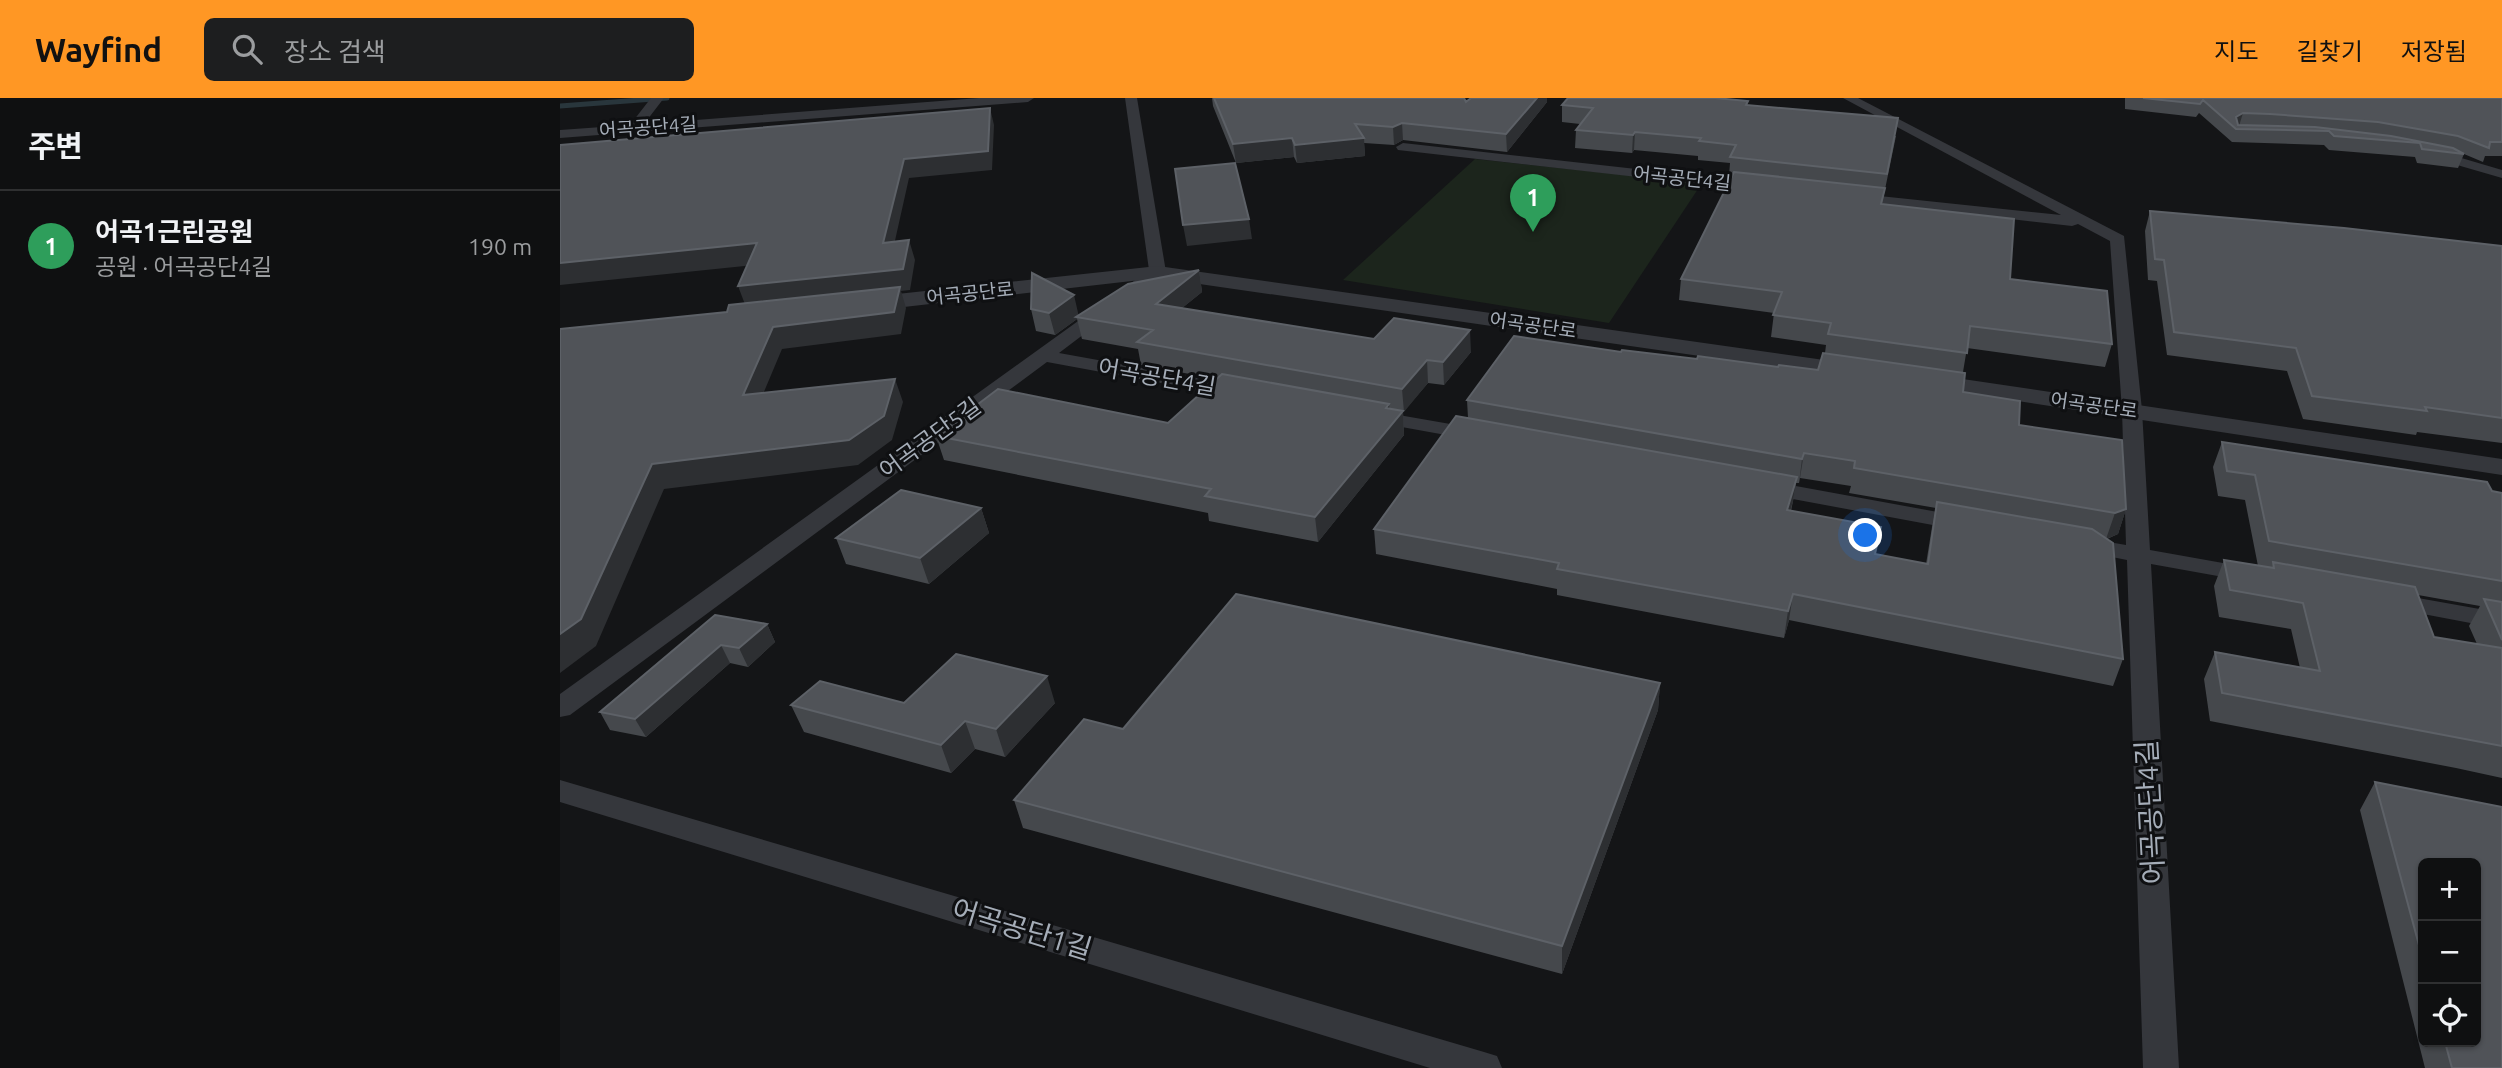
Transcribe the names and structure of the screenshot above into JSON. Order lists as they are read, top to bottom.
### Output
{
  "streets": {
    "street": [
      "어곡공단4길",
      "어곡공단로",
      "어곡공단5길",
      "어곡공단1길"
    ]
  },
  "crossings": [
    ["어곡공단4길", "어곡공단로"],
    ["어곡공단4길", "어곡공단5길"],
    ["어곡공단로", "어곡공단5길"]
  ],
  "page": {
    "header": "Wayfind",
    "search": "장소 검색",
    "nav": ["지도", "길찾기", "저장됨"],
    "heading": "주변",
    "pins": "1",
    "list": [
      {
        "mark": "1",
        "name": "어곡1근린공원",
        "note": "공원 · 어곡공단4길",
        "value": "190 m"
      }
    ],
    "map_buttons": ["+", "−"]
  }
}
